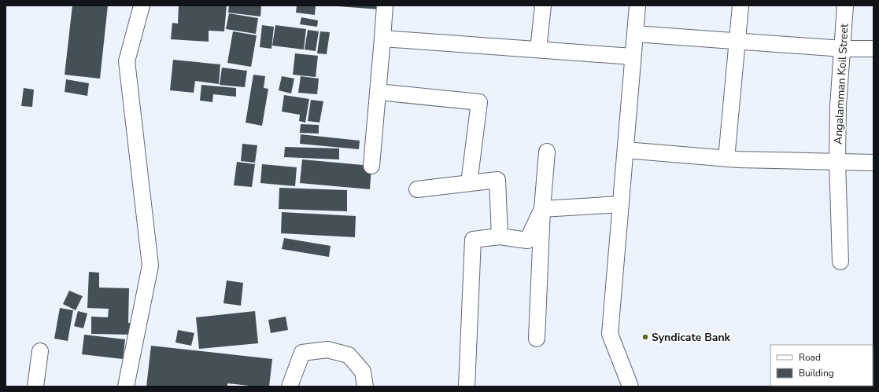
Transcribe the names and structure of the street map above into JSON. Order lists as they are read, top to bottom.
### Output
{
  "streets": {
    "street": ["Angalamman Koil Street"]
  },
  "places": ["Syndicate Bank"],
  "legend": ["Road", "Building"]
}
